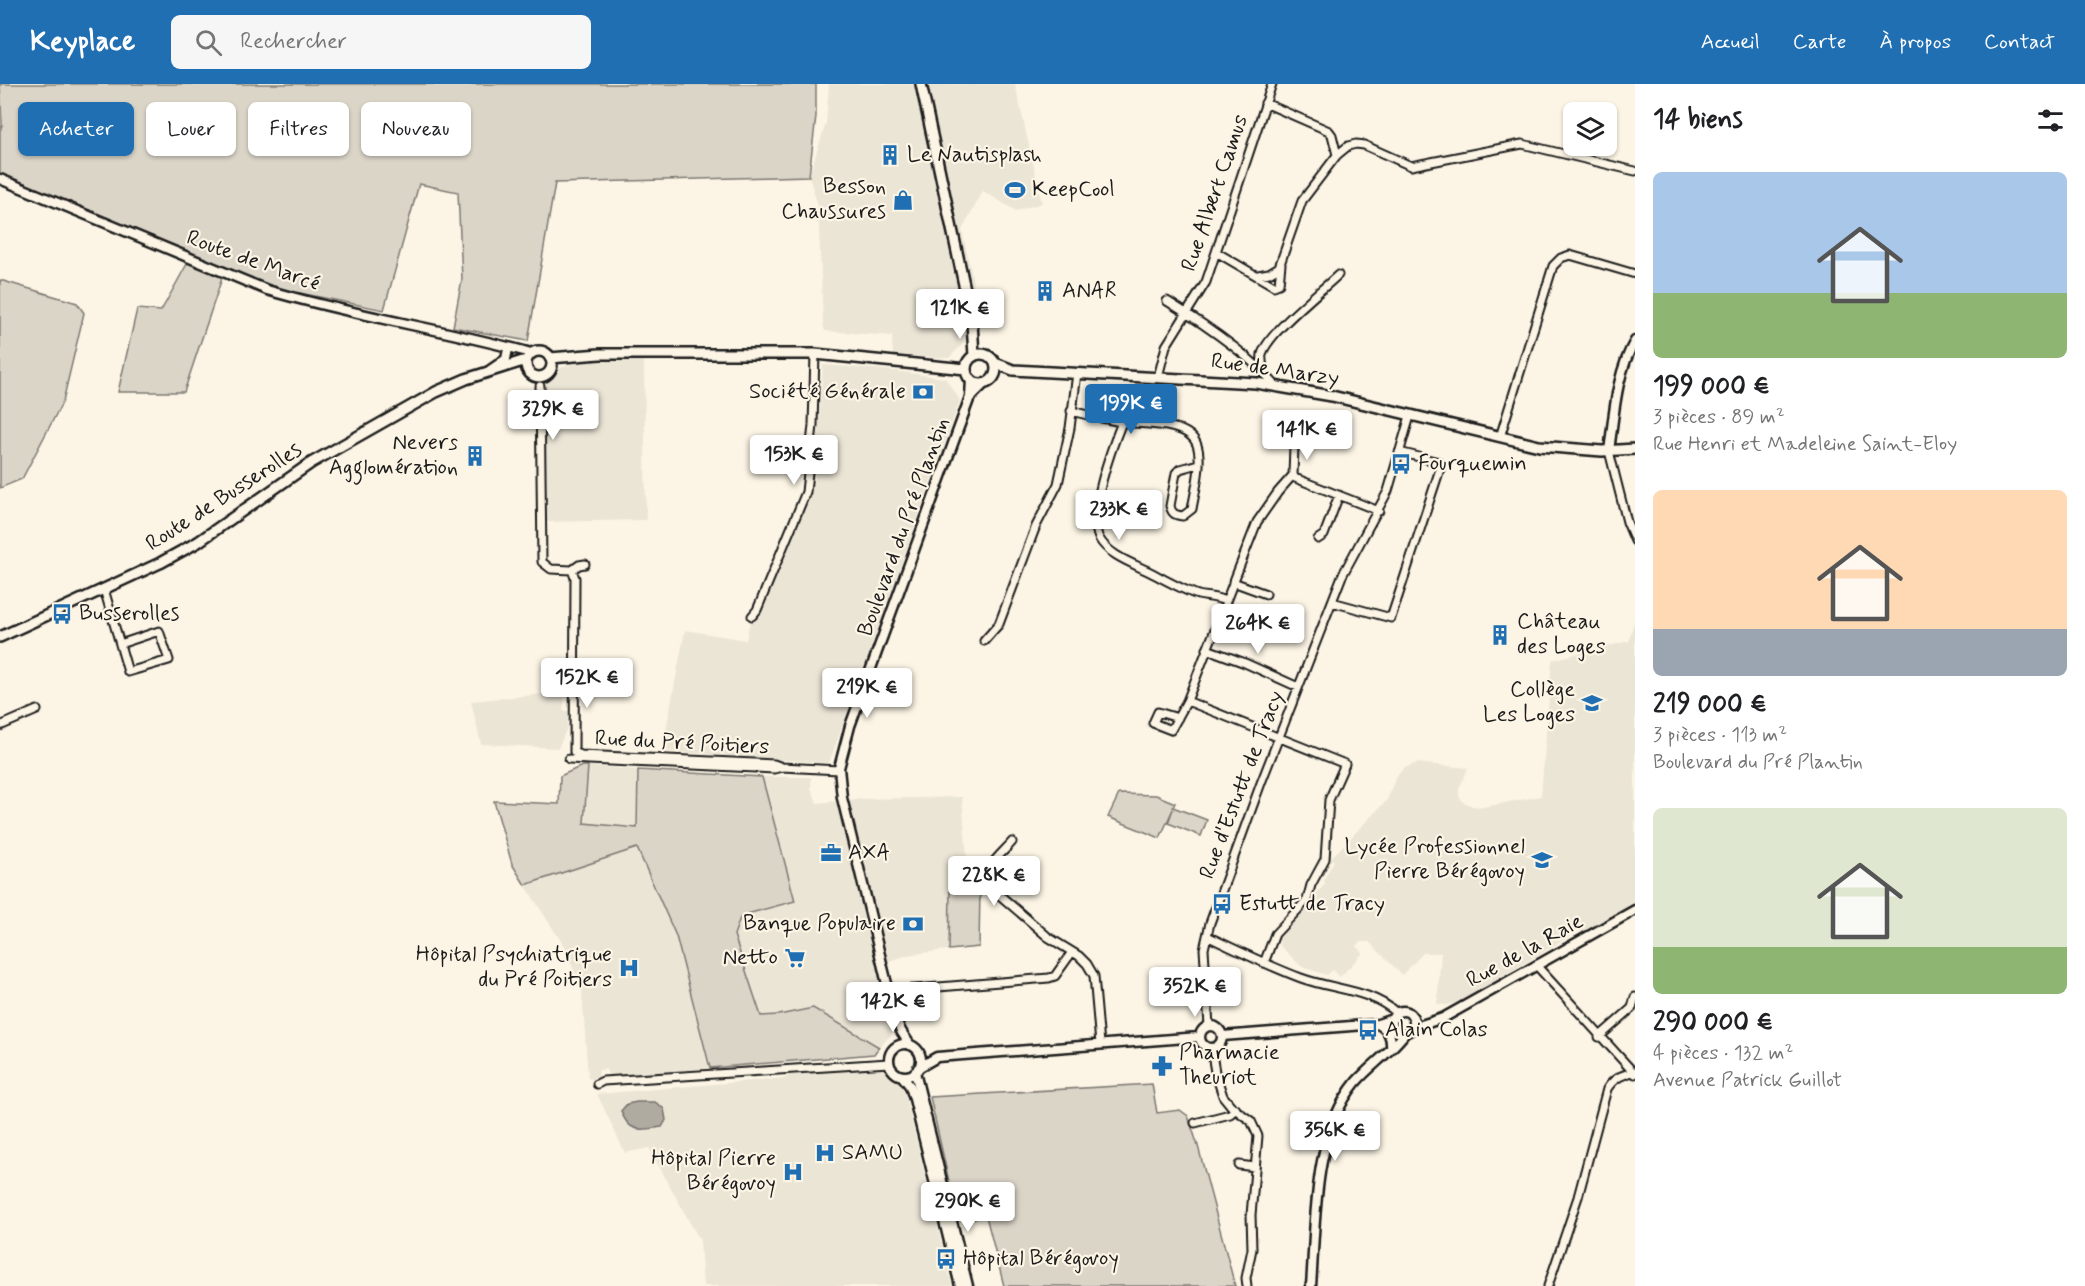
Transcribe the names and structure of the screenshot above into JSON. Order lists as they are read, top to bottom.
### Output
{
  "streets": {
    "main road": ["Rue de Marzy", "Route de Busserolles"],
    "street": [
      "Rue Albert Camus",
      "Route de Marcé",
      "Boulevard du Pré Plantin",
      "Rue du Pré Poitiers",
      "Rue d'Estutt de Tracy",
      "Rue de la Raie"
    ]
  },
  "crossings": [
    ["Rue Albert Camus", "Rue de Marzy"],
    ["Route de Marcé", "Route de Busserolles"],
    ["Rue de Marzy", "Boulevard du Pré Plantin"],
    ["Rue de Marzy", "Rue d'Estutt de Tracy"],
    ["Boulevard du Pré Plantin", "Rue du Pré Poitiers"]
  ],
  "places": {
    "building": [
      "Le Nautisplash",
      "ANAR",
      "Nevers Agglomération",
      "Château des Loges"
    ],
    "sports": ["KeepCool"],
    "shop": ["Besson Chaussures"],
    "bank": ["Société Générale", "Banque Populaire"],
    "bus stop": [
      "Fourquemin",
      "Busserolles",
      "Estutt de Tracy",
      "Alain Colas",
      "Hôpital Bérégovoy"
    ],
    "school or university": ["Collège Les Loges", "Lycée Professionnel Pierre Bérégovoy"],
    "office": ["AXA"],
    "supermarket": ["Netto"],
    "hospital": ["Hôpital Psychiatrique du Pré Poitiers", "SAMU", "Hôpital Pierre Bérégovoy"],
    "pharmacy": ["Pharmacie Theuriot"]
  },
  "page": {
    "header": "Keyplace",
    "search": "Rechercher",
    "nav": [
      "Accueil",
      "Carte",
      "À propos",
      "Contact"
    ],
    "heading": "14 biens",
    "chip": [
      "Acheter",
      "Louer",
      "Filtres",
      "Nouveau"
    ],
    "list": [
      {
        "name": "199 000 €",
        "note": "3 pièces · 89 m² · Rue Henri et Madeleine Saint-Eloy"
      },
      {
        "name": "219 000 €",
        "note": "3 pièces · 113 m² · Boulevard du Pré Plantin"
      },
      {
        "name": "290 000 €",
        "note": "4 pièces · 132 m² · Avenue Patrick Guillot"
      }
    ],
    "price": [
      "121K €",
      "199K €",
      "329K €",
      "141K €",
      "153K €",
      "233K €",
      "264K €",
      "152K €",
      "219K €",
      "228K €",
      "352K €",
      "142K €",
      "356K €",
      "290K €"
    ]
  }
}
